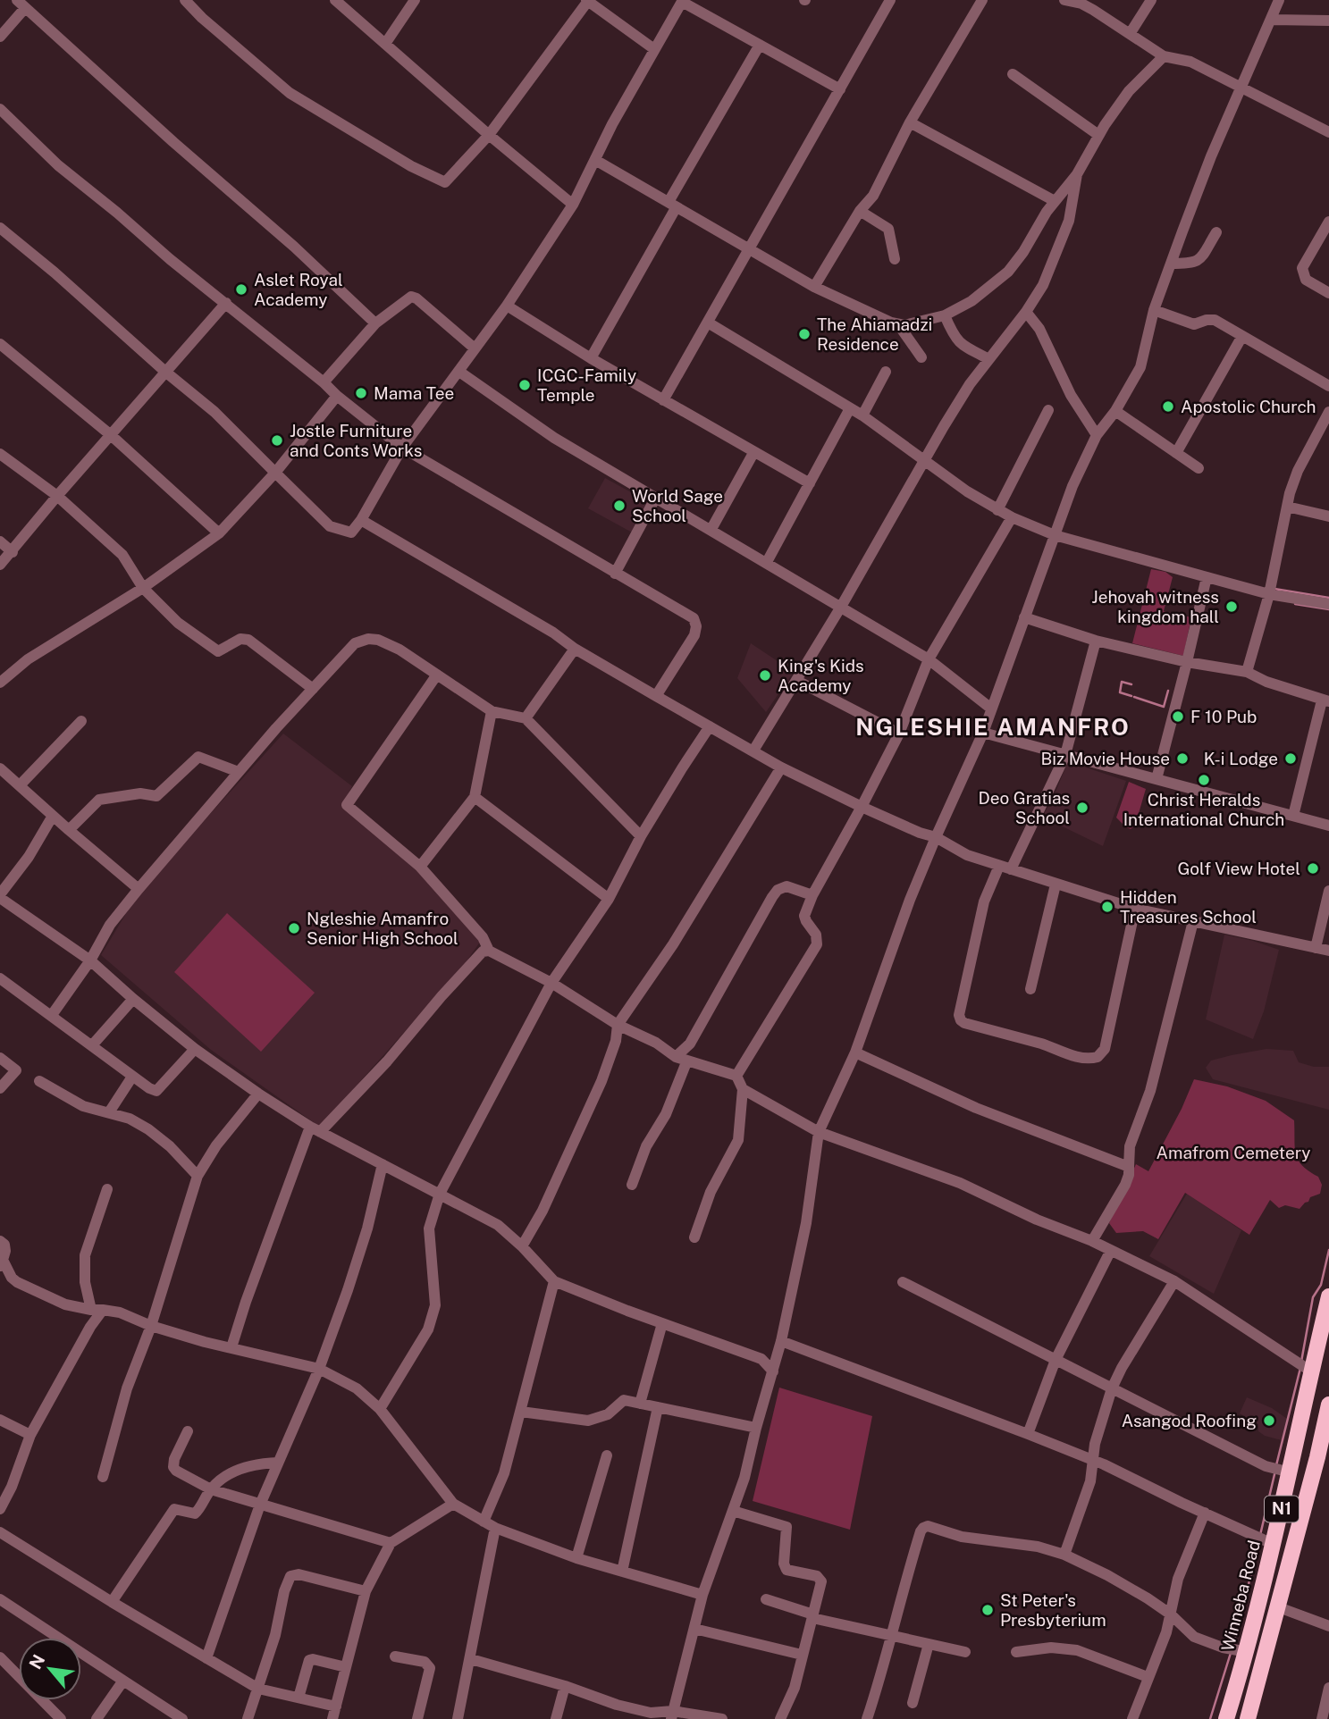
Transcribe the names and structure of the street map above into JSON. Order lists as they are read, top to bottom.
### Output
{
  "streets": {
    "highway": ["N1", "Winneba Road"]
  },
  "districts": ["NGLESHIE AMANFRO"],
  "parks": ["Amafrom Cemetery"],
  "places": [
    "Aslet Royal Academy",
    "The Ahiamadzi Residence",
    "ICGC-Family Temple",
    "Mama Tee",
    "Apostolic Church",
    "Jostle Furniture and Conts Works",
    "World Sage School",
    "Jehovah witness kingdom hall",
    "King's Kids Academy",
    "F 10 Pub",
    "Biz Movie House",
    "K-i Lodge",
    "Christ Heralds International Church",
    "Deo Gratias School",
    "Golf View Hotel",
    "Hidden Treasures School",
    "Ngleshie Amanfro Senior High School",
    "Asangod Roofing",
    "St Peter's Presbyterium"
  ],
  "north": "top left"
}
